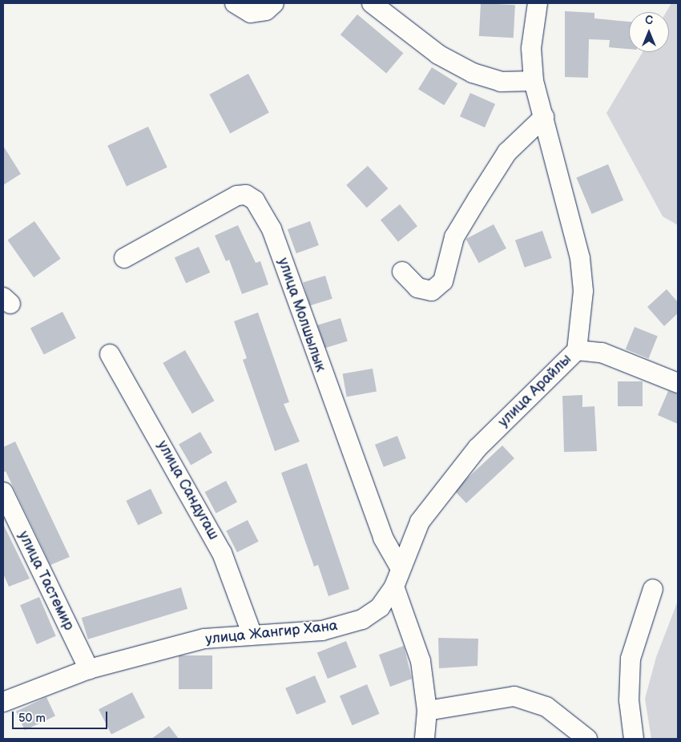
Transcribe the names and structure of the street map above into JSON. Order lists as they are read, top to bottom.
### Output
{
  "streets": {
    "street": [
      "улица Молшылык",
      "улица Арайлы",
      "улица Сандугаш",
      "улица Тастемир",
      "улица Жангир Хана"
    ]
  },
  "crossings": [
    ["улица Молшылык", "улица Арайлы"],
    ["улица Молшылык", "улица Жангир Хана"],
    ["улица Арайлы", "улица Жангир Хана"],
    ["улица Сандугаш", "улица Жангир Хана"],
    ["улица Тастемир", "улица Жангир Хана"]
  ],
  "scale_bar": "50 m",
  "north": "top"
}
